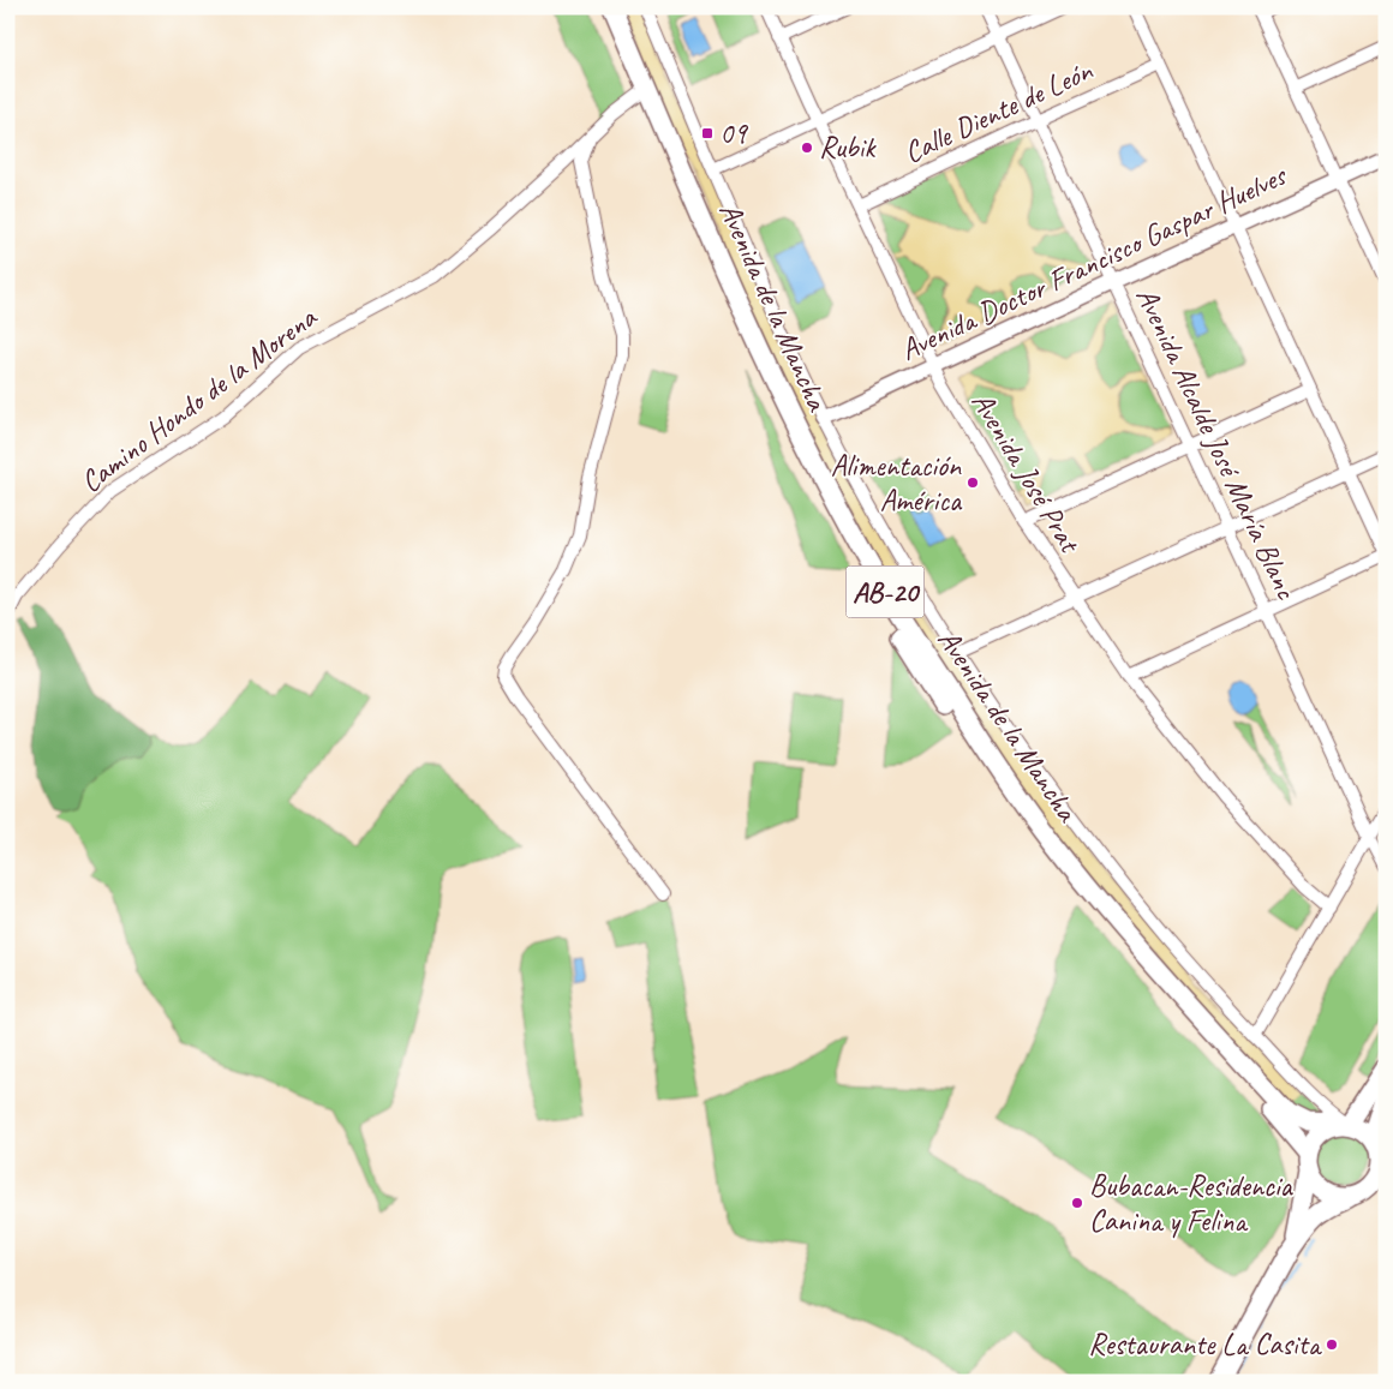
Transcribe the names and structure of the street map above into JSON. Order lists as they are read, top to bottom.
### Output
{
  "streets": {
    "main road": ["Avenida de la Mancha", "AB-20"],
    "street": [
      "Calle Diente de León",
      "Avenida Doctor Francisco Gaspar Huelves",
      "Camino Hondo de la Morena",
      "Avenida Alcalde José María Blanc",
      "Avenida José Prat"
    ]
  },
  "crossings": [
    ["Calle Diente de León", "Avenida Alcalde José María Blanc"],
    ["Calle Diente de León", "Avenida José Prat"],
    ["Avenida Doctor Francisco Gaspar Huelves", "Avenida de la Mancha"],
    ["Avenida Doctor Francisco Gaspar Huelves", "Avenida Alcalde José María Blanc"],
    ["Avenida Doctor Francisco Gaspar Huelves", "Avenida José Prat"],
    ["Avenida de la Mancha", "Camino Hondo de la Morena"]
  ],
  "places": {
    "transit": ["09"],
    "other": [
      "Rubik",
      "Alimentación América",
      "Bubacan-Residencia Canina y Felina",
      "Restaurante La Casita"
    ]
  }
}
